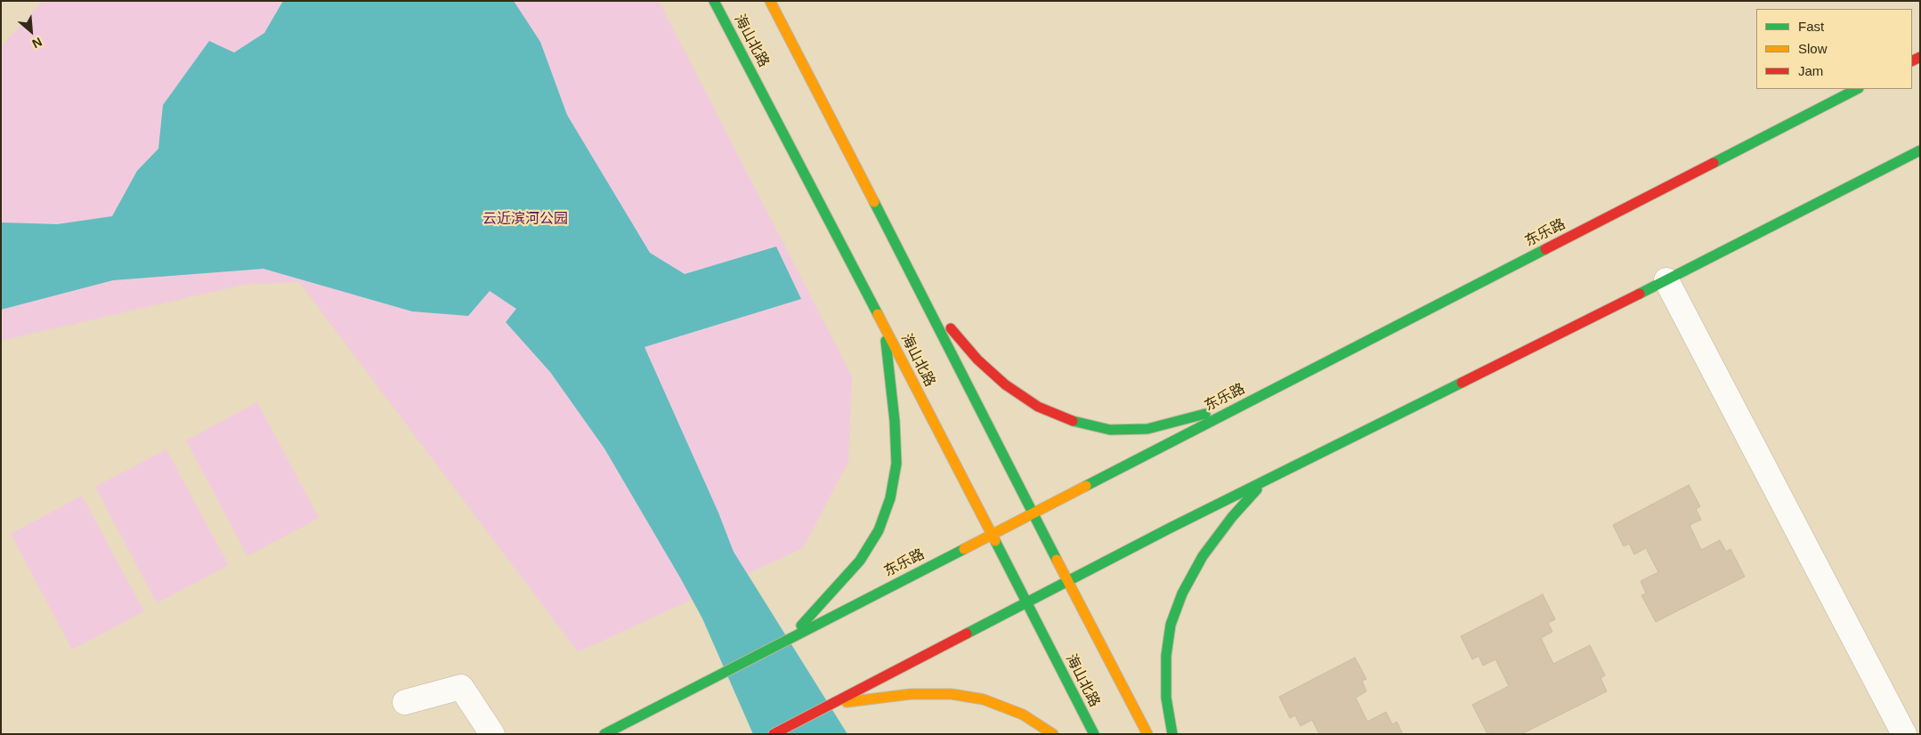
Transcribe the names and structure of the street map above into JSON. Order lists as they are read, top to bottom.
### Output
{
  "streets": {
    "street": ["海山北路", "东乐路"]
  },
  "crossings": [
    ["海山北路", "东乐路"]
  ],
  "parks": ["云近滨河公园"],
  "legend": ["Fast", "Slow", "Jam"],
  "north": "bottom right"
}
